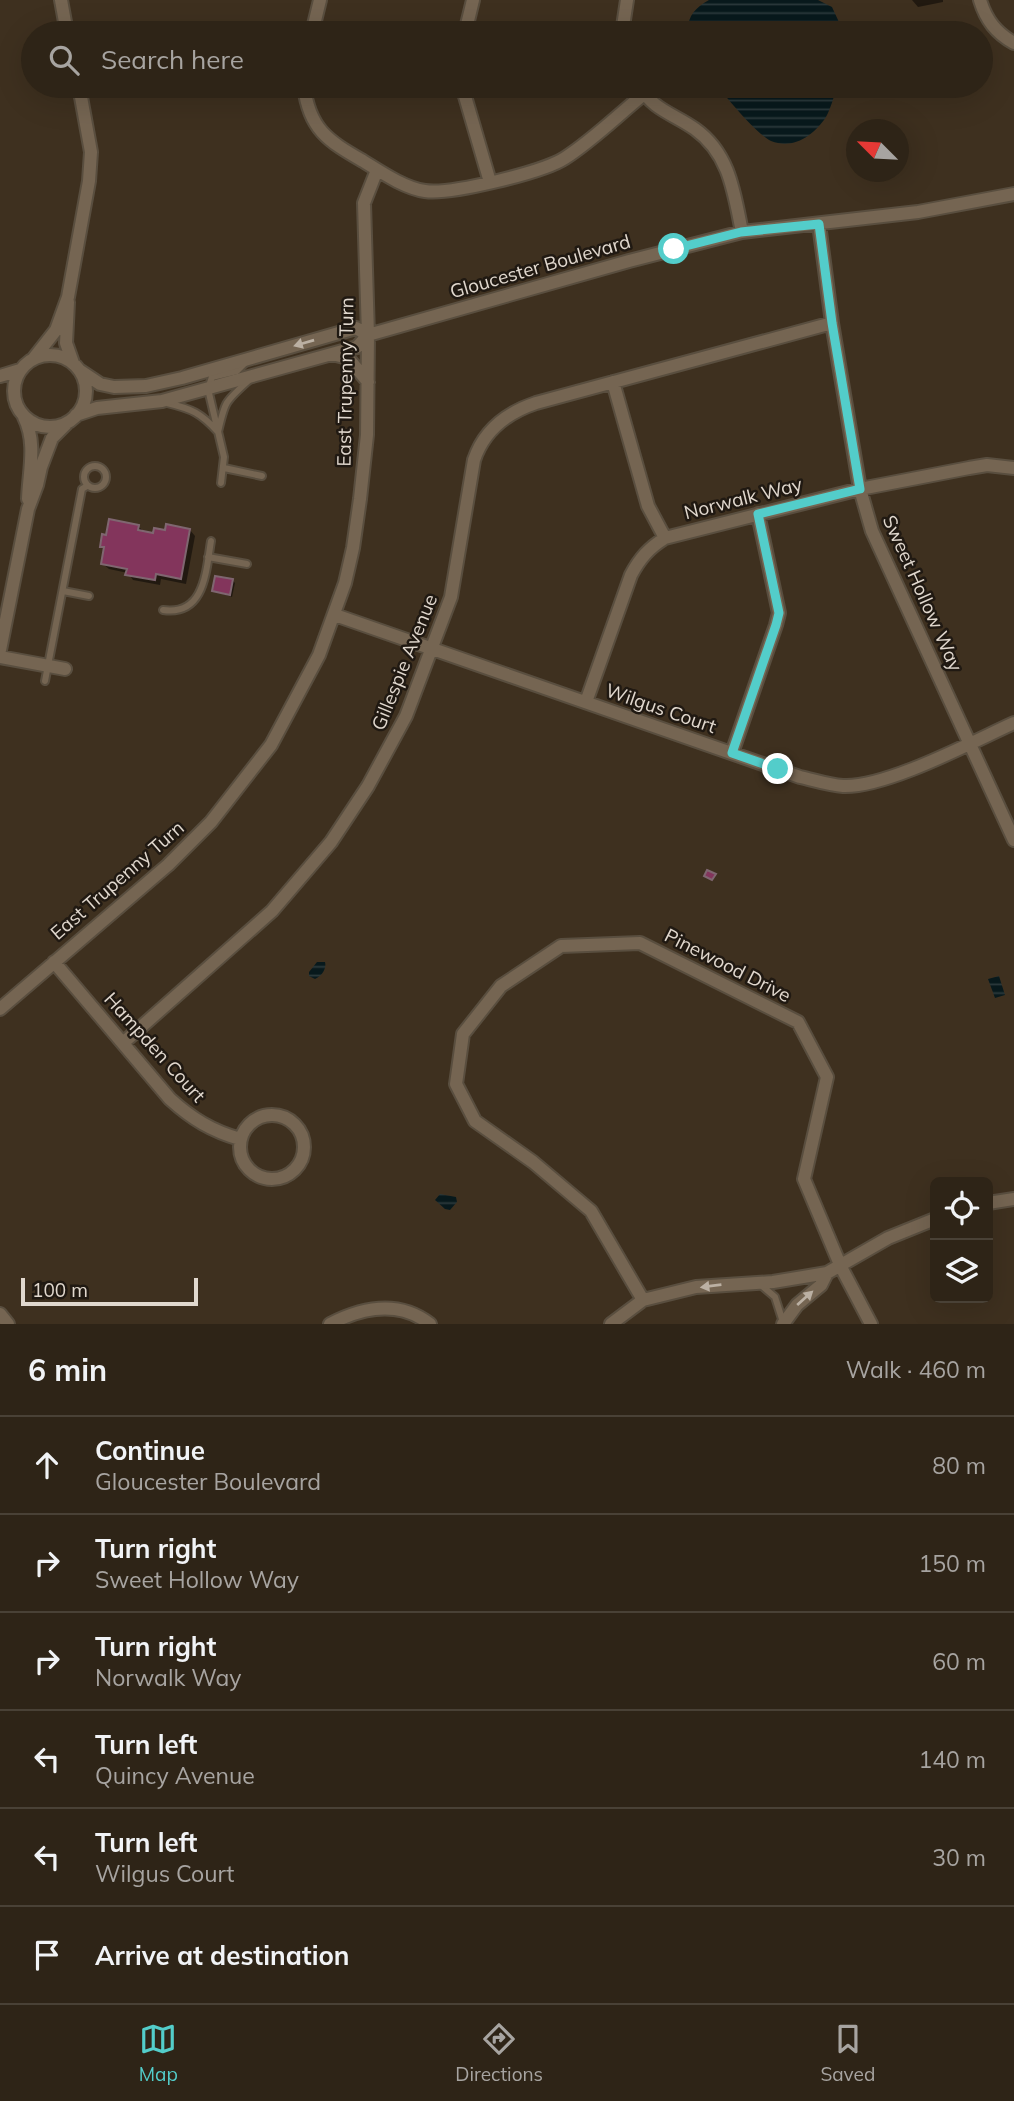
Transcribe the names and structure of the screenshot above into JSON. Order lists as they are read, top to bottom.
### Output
{
  "streets": {
    "street": [
      "Gloucester Boulevard",
      "East Trupenny Turn",
      "Norwalk Way",
      "Sweet Hollow Way",
      "Gillespie Avenue",
      "Wilgus Court",
      "Pinewood Drive",
      "Hampden Court"
    ]
  },
  "crossings": [
    ["Gloucester Boulevard", "East Trupenny Turn"],
    ["Gloucester Boulevard", "Sweet Hollow Way"],
    ["East Trupenny Turn", "Wilgus Court"],
    ["East Trupenny Turn", "Hampden Court"],
    ["Norwalk Way", "Sweet Hollow Way"],
    ["Norwalk Way", "Wilgus Court"],
    ["Sweet Hollow Way", "Gillespie Avenue"],
    ["Sweet Hollow Way", "Wilgus Court"],
    ["Gillespie Avenue", "Wilgus Court"],
    ["Gillespie Avenue", "Hampden Court"]
  ],
  "scale_bar": "100 m",
  "north": "top left",
  "page": {
    "search": "Search here",
    "scale": "100 m",
    "heading": ["6 min", "Walk · 460 m"],
    "list": [
      ["Continue", "Gloucester Boulevard", "80 m"],
      ["Turn right", "Sweet Hollow Way", "150 m"],
      ["Turn right", "Norwalk Way", "60 m"],
      ["Turn left", "Quincy Avenue", "140 m"],
      ["Turn left", "Wilgus Court", "30 m"],
      "Arrive at destination"
    ],
    "nav": ["Map", "Directions", "Saved"]
  }
}
